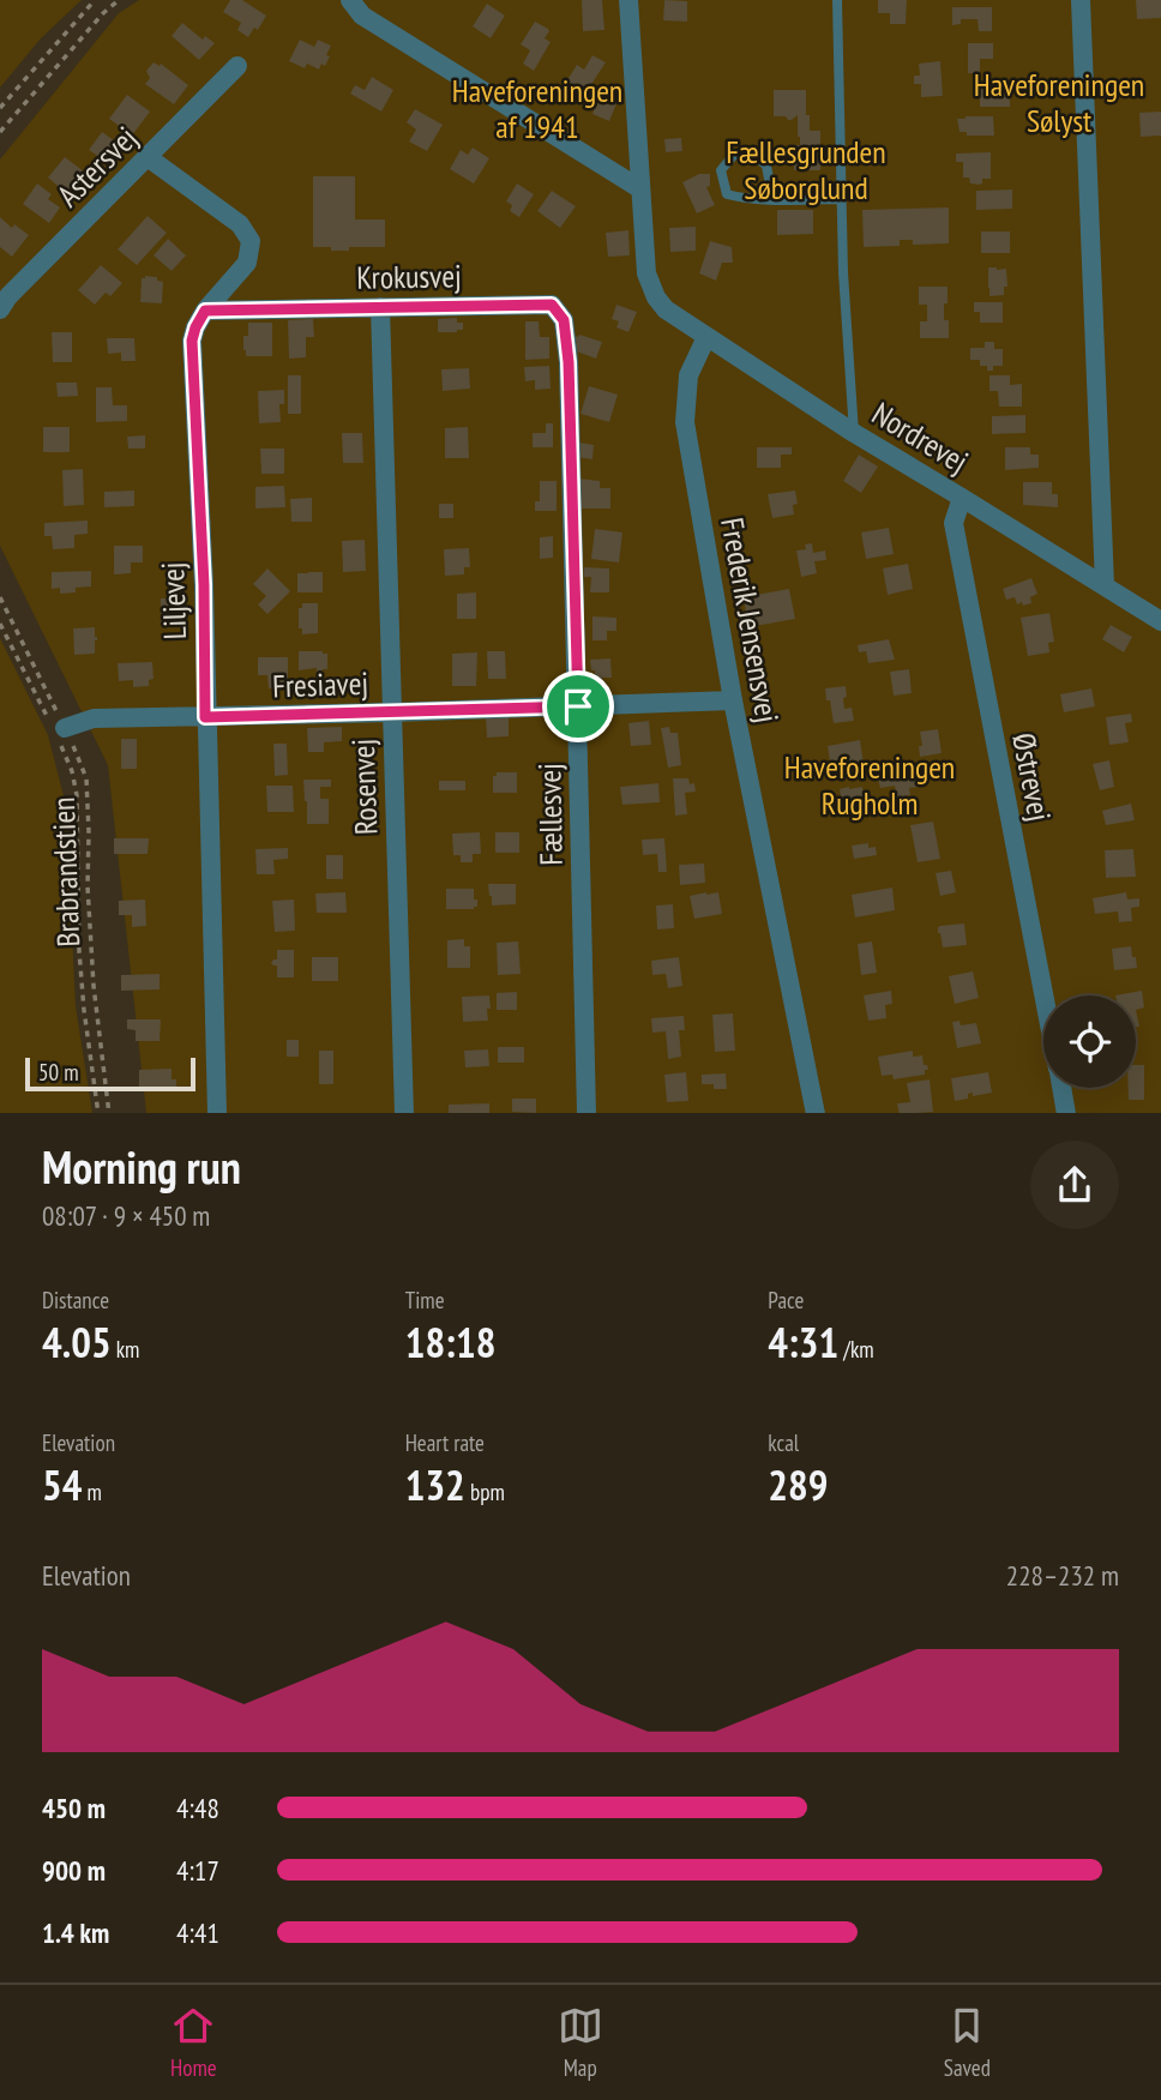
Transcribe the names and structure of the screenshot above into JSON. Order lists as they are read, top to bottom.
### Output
{
  "streets": {
    "street": [
      "Astersvej",
      "Krokusvej",
      "Nordrevej",
      "Liljevej",
      "Frederik Jensensvej",
      "Fresiavej",
      "Østrevej",
      "Rosenvej",
      "Fællesvej"
    ],
    "path": ["Brabrandstien"]
  },
  "crossings": [
    ["Astersvej", "Liljevej"],
    ["Krokusvej", "Liljevej"],
    ["Krokusvej", "Rosenvej"],
    ["Krokusvej", "Fællesvej"],
    ["Nordrevej", "Frederik Jensensvej"],
    ["Nordrevej", "Østrevej"],
    ["Liljevej", "Fresiavej"],
    ["Frederik Jensensvej", "Fresiavej"],
    ["Fresiavej", "Rosenvej"],
    ["Fresiavej", "Fællesvej"],
    ["Fresiavej", "Brabrandstien"]
  ],
  "parks": [
    "Haveforeningen Sølyst",
    "Haveforeningen af 1941",
    "Fællesgrunden Søborglund",
    "Haveforeningen Rugholm"
  ],
  "scale_bar": "50 m",
  "page": {
    "scale": "50 m",
    "heading": ["Morning run", "08:07 · 9 × 450 m"],
    "stats": [
      ["Distance", "4.05 km"],
      ["Time", "18:18"],
      ["Pace", "4:31 /km"],
      ["Elevation", "54 m"],
      ["Heart rate", "132 bpm"],
      ["kcal", "289"]
    ],
    "chart": ["Elevation", "228–232 m"],
    "list": [
      {
        "name": "450 m",
        "note": "4:48"
      },
      {
        "name": "900 m",
        "note": "4:17"
      },
      {
        "name": "1.4 km",
        "note": "4:41"
      }
    ],
    "tabs": ["Home", "Map", "Saved"]
  }
}
